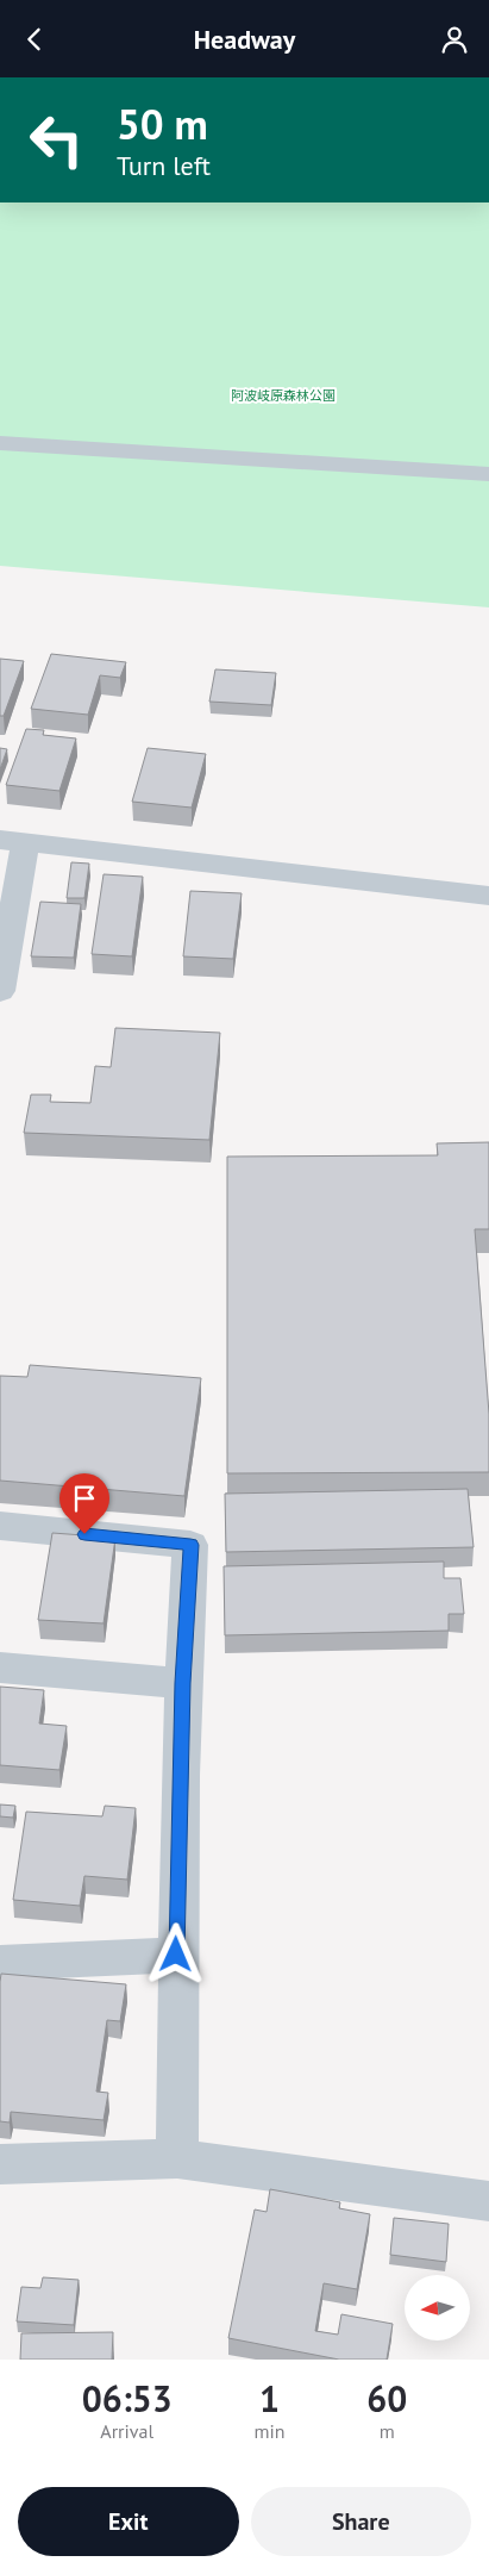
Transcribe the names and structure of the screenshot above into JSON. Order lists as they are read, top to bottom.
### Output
{
  "parks": ["阿波岐原森林公園"],
  "north": "left",
  "page": {
    "header": "Headway",
    "turn": ["50 m", "Turn left"],
    "eta": [
      "06:53",
      "Arrival",
      "1",
      "min",
      "60",
      "m"
    ],
    "buttons": ["Exit", "Share"]
  }
}
